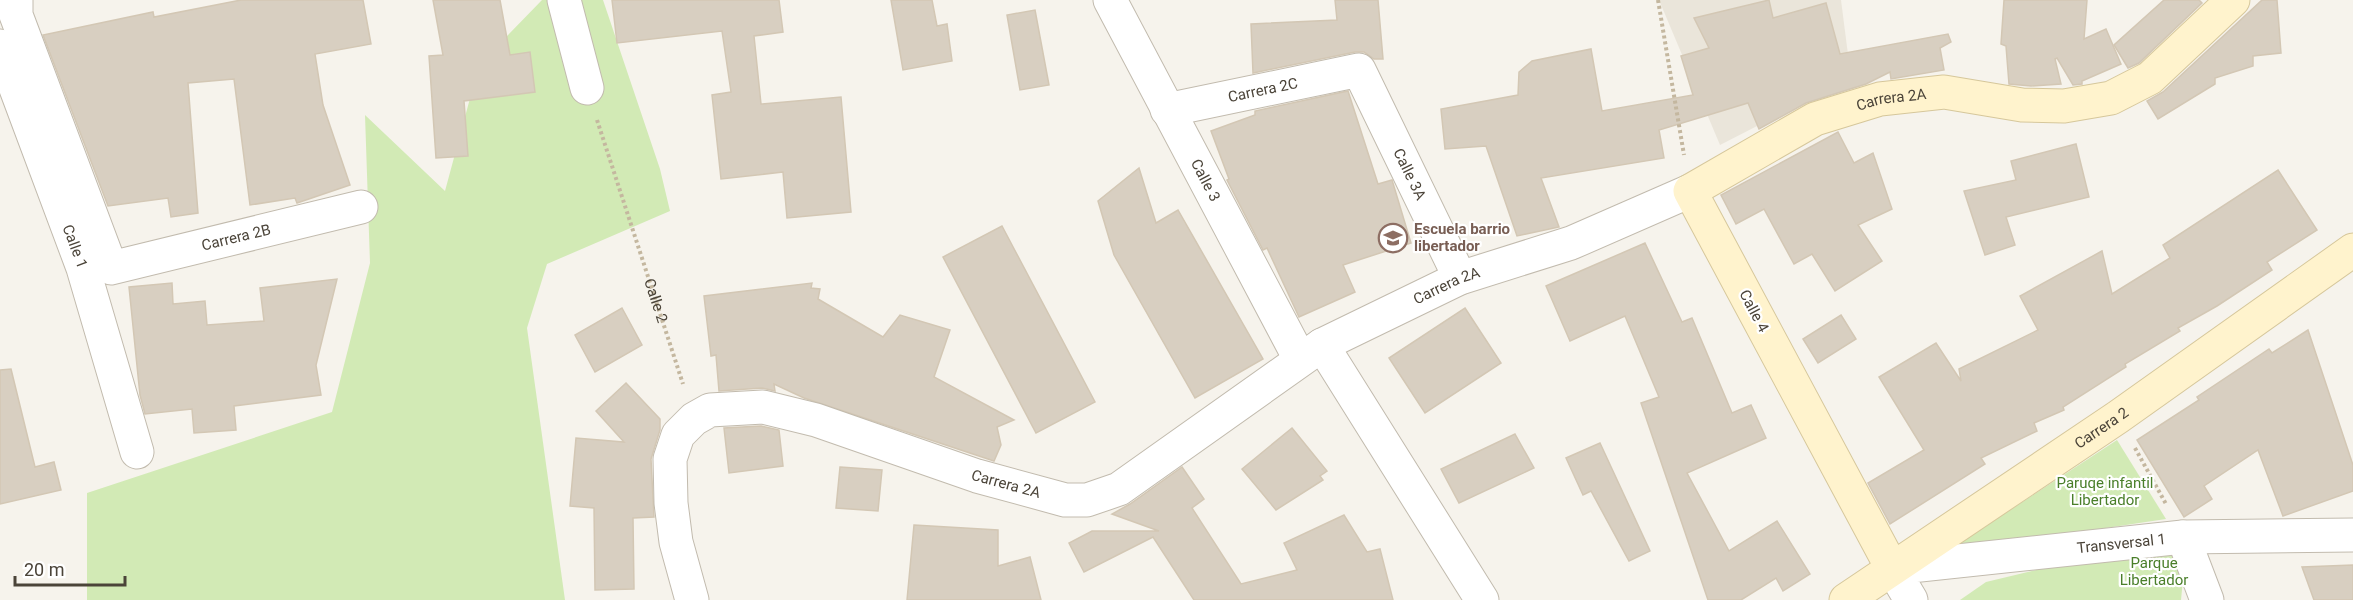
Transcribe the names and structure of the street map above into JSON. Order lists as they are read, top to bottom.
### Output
{
  "streets": {
    "main road": ["Carrera 2A", "Calle 4", "Carrera 2"],
    "street": [
      "Carrera 2C",
      "Calle 3A",
      "Calle 3",
      "Carrera 2B",
      "Calle 1",
      "Transversal 1"
    ],
    "path": ["Calle 2"]
  },
  "crossings": [
    ["Carrera 2C", "Calle 3A"],
    ["Carrera 2C", "Calle 3"],
    ["Carrera 2A", "Calle 3A"],
    ["Carrera 2A", "Calle 3"],
    ["Carrera 2A", "Calle 2"],
    ["Carrera 2A", "Calle 4"],
    ["Carrera 2B", "Calle 1"],
    ["Calle 4", "Carrera 2"],
    ["Calle 4", "Transversal 1"],
    ["Carrera 2", "Transversal 1"]
  ],
  "parks": ["Paruqe infantil Libertador", "Parque Libertador"],
  "places": {
    "school or university": ["Escuela barrio libertador"]
  },
  "scale_bar": "20 m"
}
